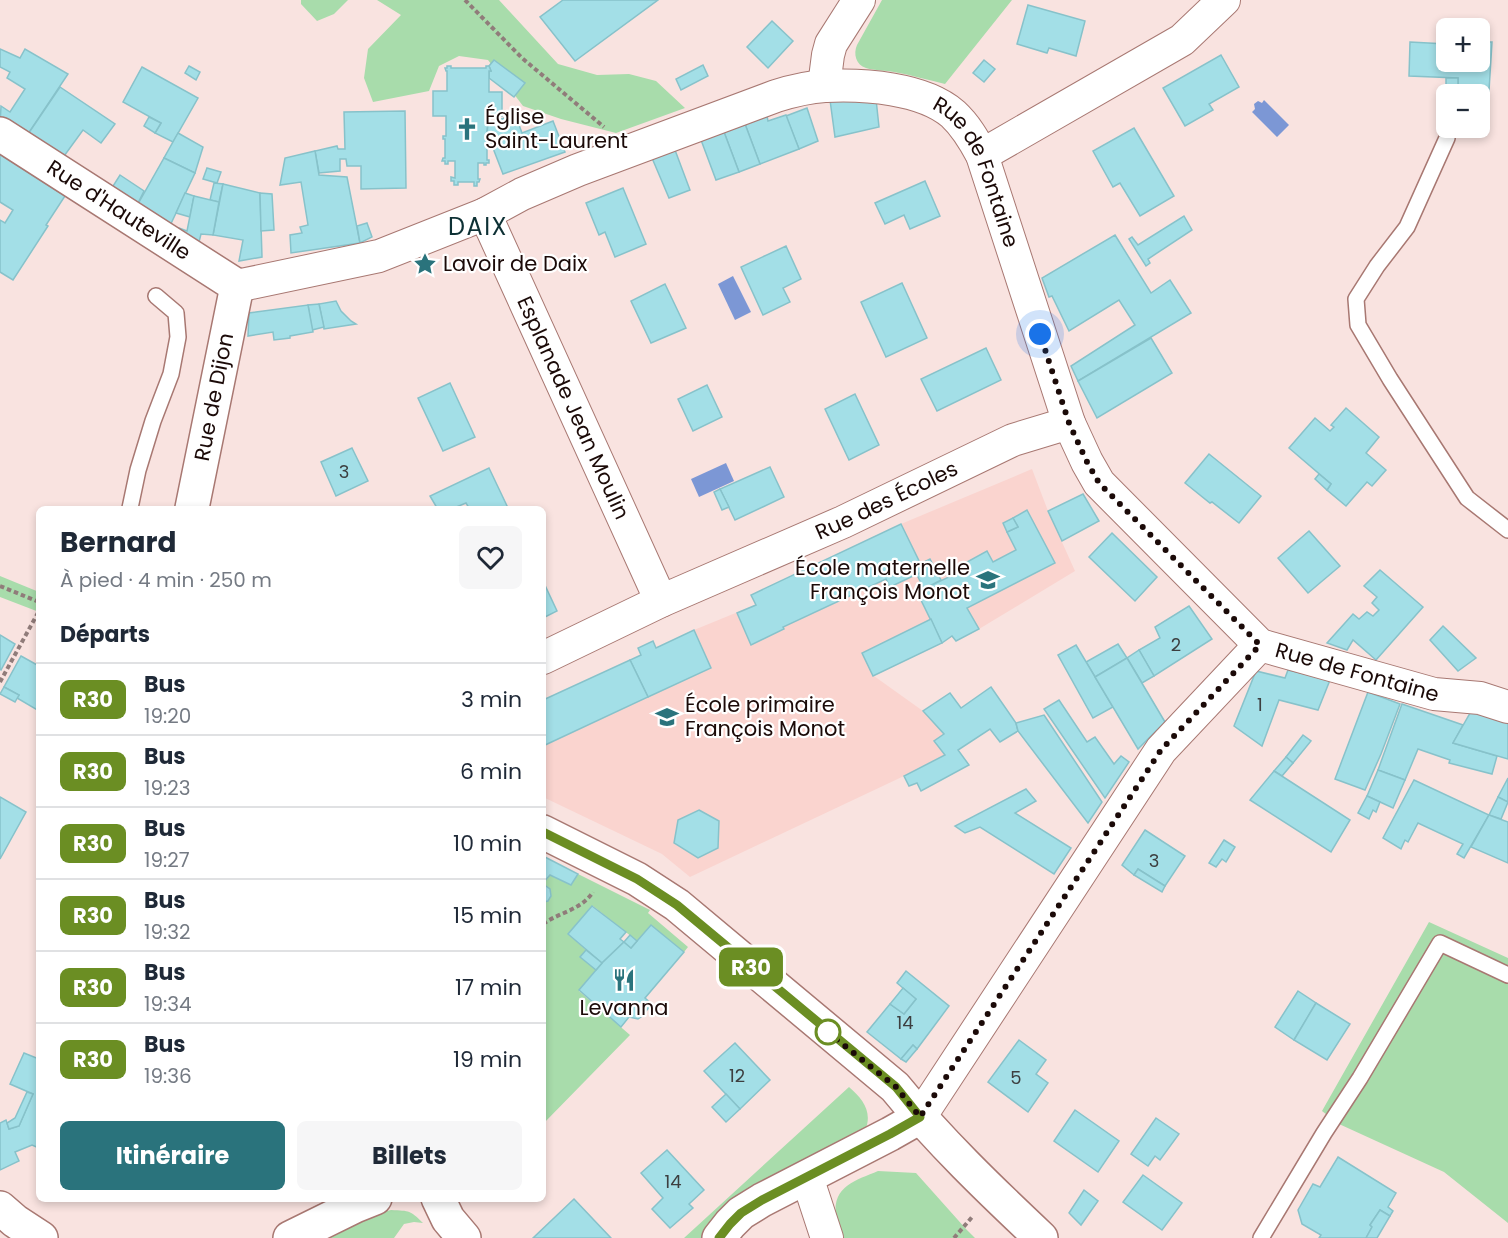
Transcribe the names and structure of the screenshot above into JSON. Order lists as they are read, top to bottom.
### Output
{
  "streets": {
    "street": [
      "Rue de Fontaine",
      "Rue d'Hauteville",
      "Rue de Dijon",
      "Esplanade Jean Moulin",
      "Rue des Écoles"
    ]
  },
  "crossings": [
    ["Rue de Fontaine", "Rue d'Hauteville"],
    ["Rue de Fontaine", "Rue de Dijon"],
    ["Rue de Fontaine", "Esplanade Jean Moulin"],
    ["Rue de Fontaine", "Rue des Écoles"],
    ["Rue d'Hauteville", "Rue de Dijon"],
    ["Esplanade Jean Moulin", "Rue des Écoles"]
  ],
  "districts": ["DAIX"],
  "places": {
    "church": ["Église Saint-Laurent"],
    "place": ["Lavoir de Daix"],
    "school or university": ["École maternelle François Monot", "École primaire François Monot"],
    "restaurant": ["Levanna"]
  },
  "lines": ["bus line R30"],
  "house_numbers": [
    "3",
    "2",
    "1",
    "3",
    "14",
    "12",
    "5",
    "14"
  ],
  "page": {
    "on_map": "R30",
    "map_buttons": ["+", "−"],
    "heading": [
      ["Bernard", "À pied · 4 min · 250 m"],
      "Départs"
    ],
    "list": [
      {
        "mark": "R30",
        "name": "Bus",
        "note": "19:20",
        "value": "3 min"
      },
      {
        "mark": "R30",
        "name": "Bus",
        "note": "19:23",
        "value": "6 min"
      },
      {
        "mark": "R30",
        "name": "Bus",
        "note": "19:27",
        "value": "10 min"
      },
      {
        "mark": "R30",
        "name": "Bus",
        "note": "19:32",
        "value": "15 min"
      },
      {
        "mark": "R30",
        "name": "Bus",
        "note": "19:34",
        "value": "17 min"
      },
      {
        "mark": "R30",
        "name": "Bus",
        "note": "19:36",
        "value": "19 min"
      }
    ],
    "buttons": ["Itinéraire", "Billets"]
  }
}
